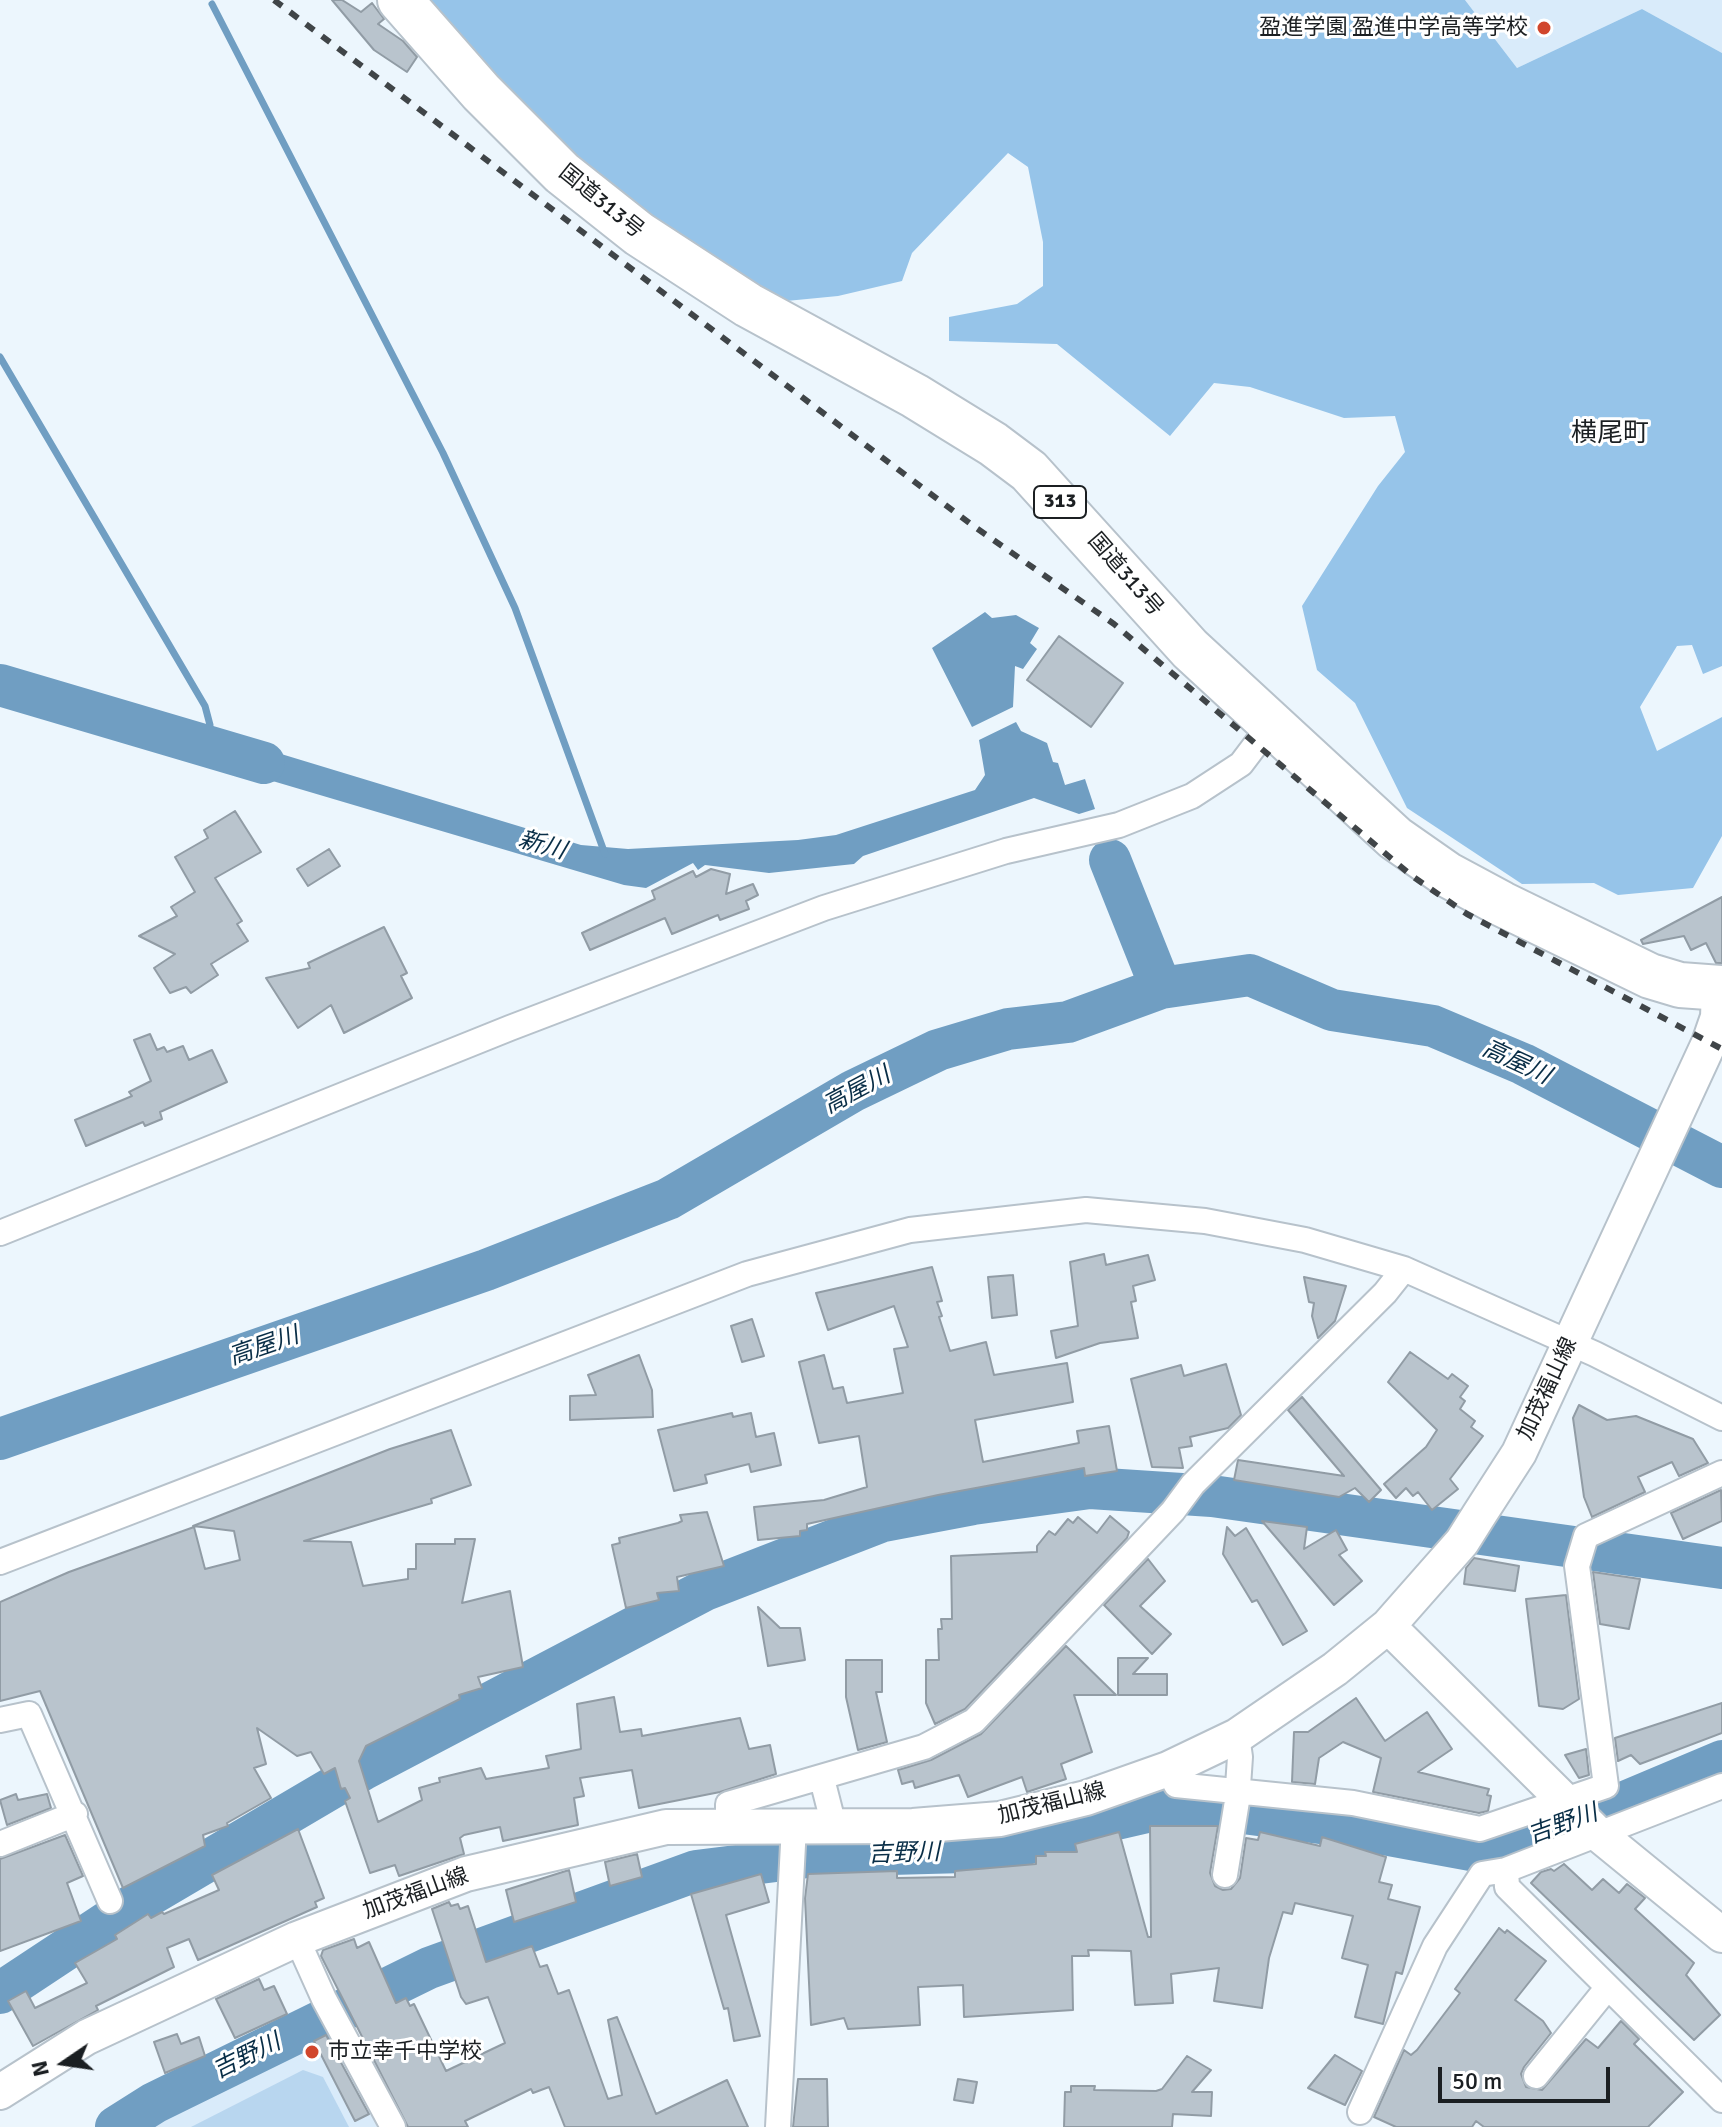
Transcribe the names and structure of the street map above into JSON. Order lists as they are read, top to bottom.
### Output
{
  "streets": {
    "highway": ["国道313号", "313"],
    "main road": ["加茂福山線"]
  },
  "crossings": [
    ["国道313号", "加茂福山線"]
  ],
  "districts": ["横尾町"],
  "water": ["新川", "高屋川", "吉野川"],
  "places": ["盈進学園 盈進中学高等学校", "市立幸千中学校"],
  "scale_bar": "50 m",
  "north": "left"
}
